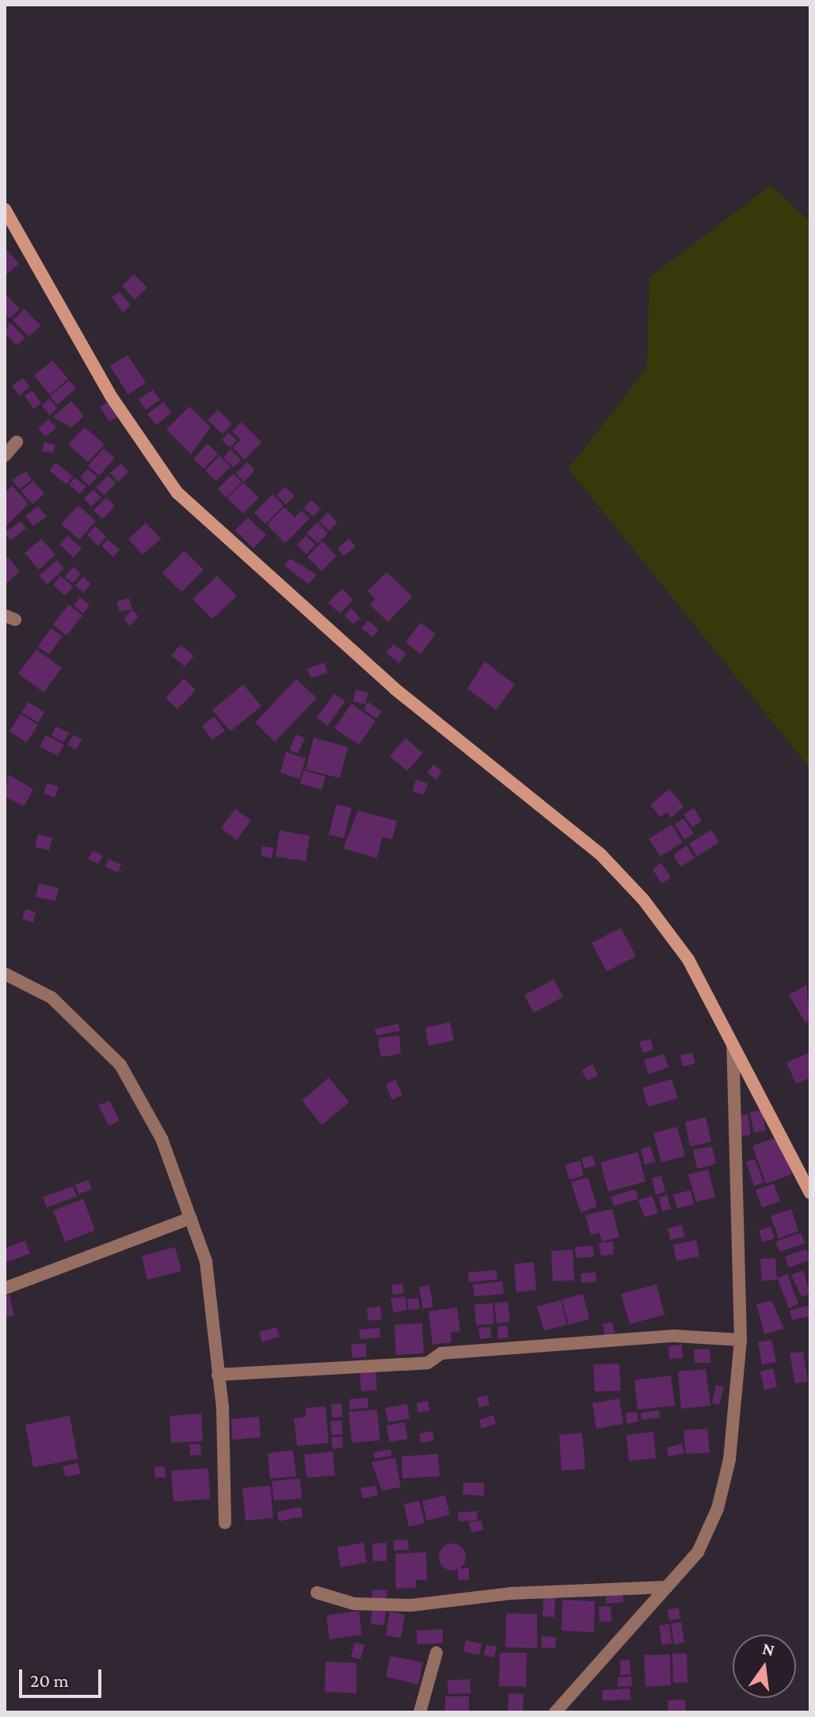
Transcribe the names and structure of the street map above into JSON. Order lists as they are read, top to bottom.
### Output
{
  "scale_bar": "20 m",
  "north": "top"
}
